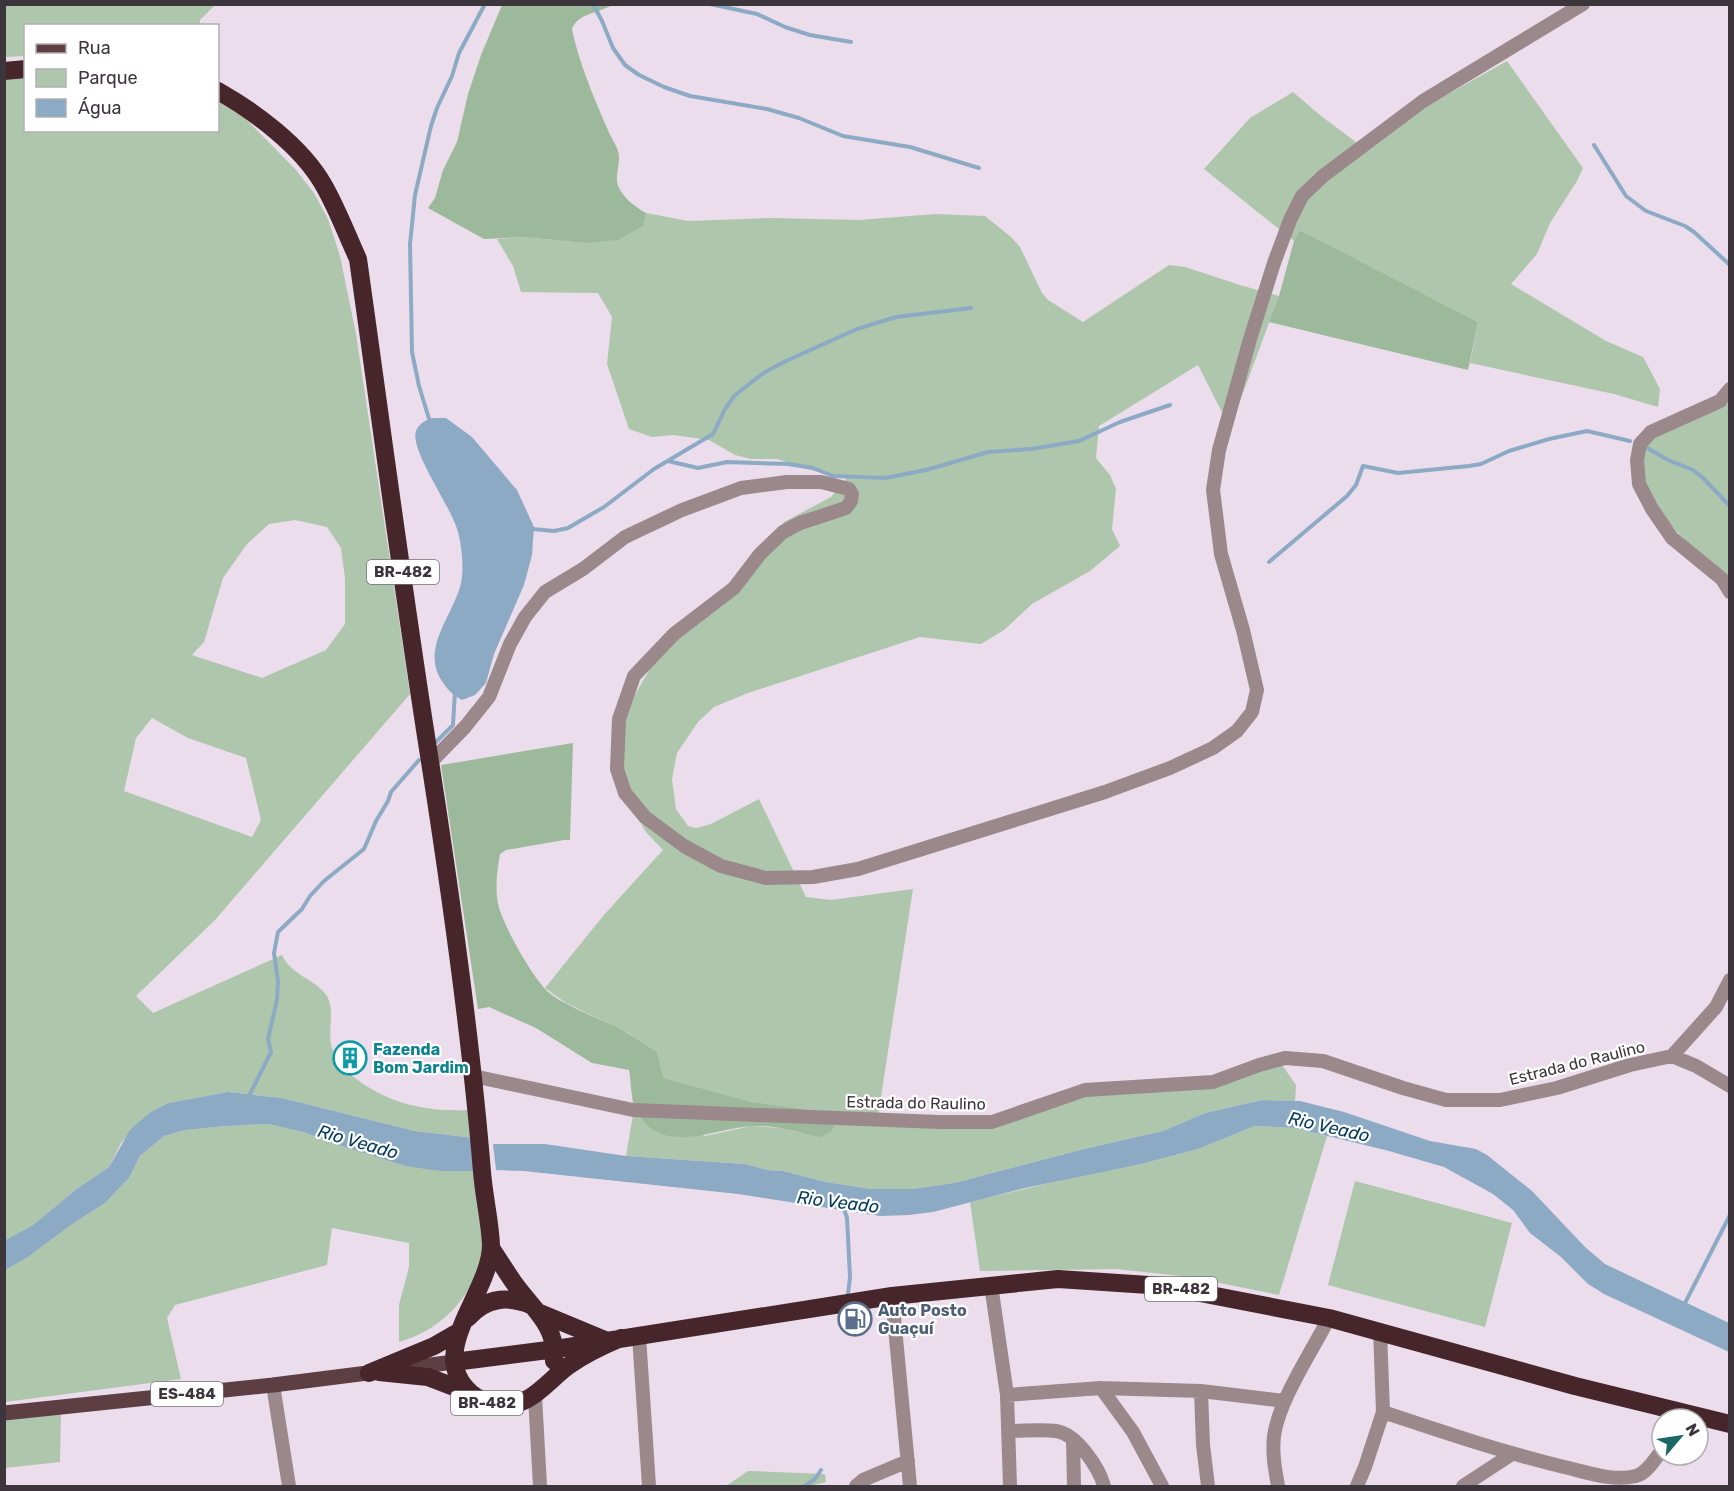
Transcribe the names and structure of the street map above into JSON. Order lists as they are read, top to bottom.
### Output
{
  "streets": {
    "highway": ["BR-482", "ES-484"],
    "street": ["Estrada do Raulino"]
  },
  "crossings": [
    ["BR-482", "Estrada do Raulino"],
    ["BR-482", "ES-484"]
  ],
  "water": ["Rio Veado"],
  "places": {
    "building": ["Fazenda Bom Jardim"],
    "fuel station": ["Auto Posto Guaçuí"]
  },
  "legend": ["Rua", "Parque", "Água"],
  "north": "top right"
}
